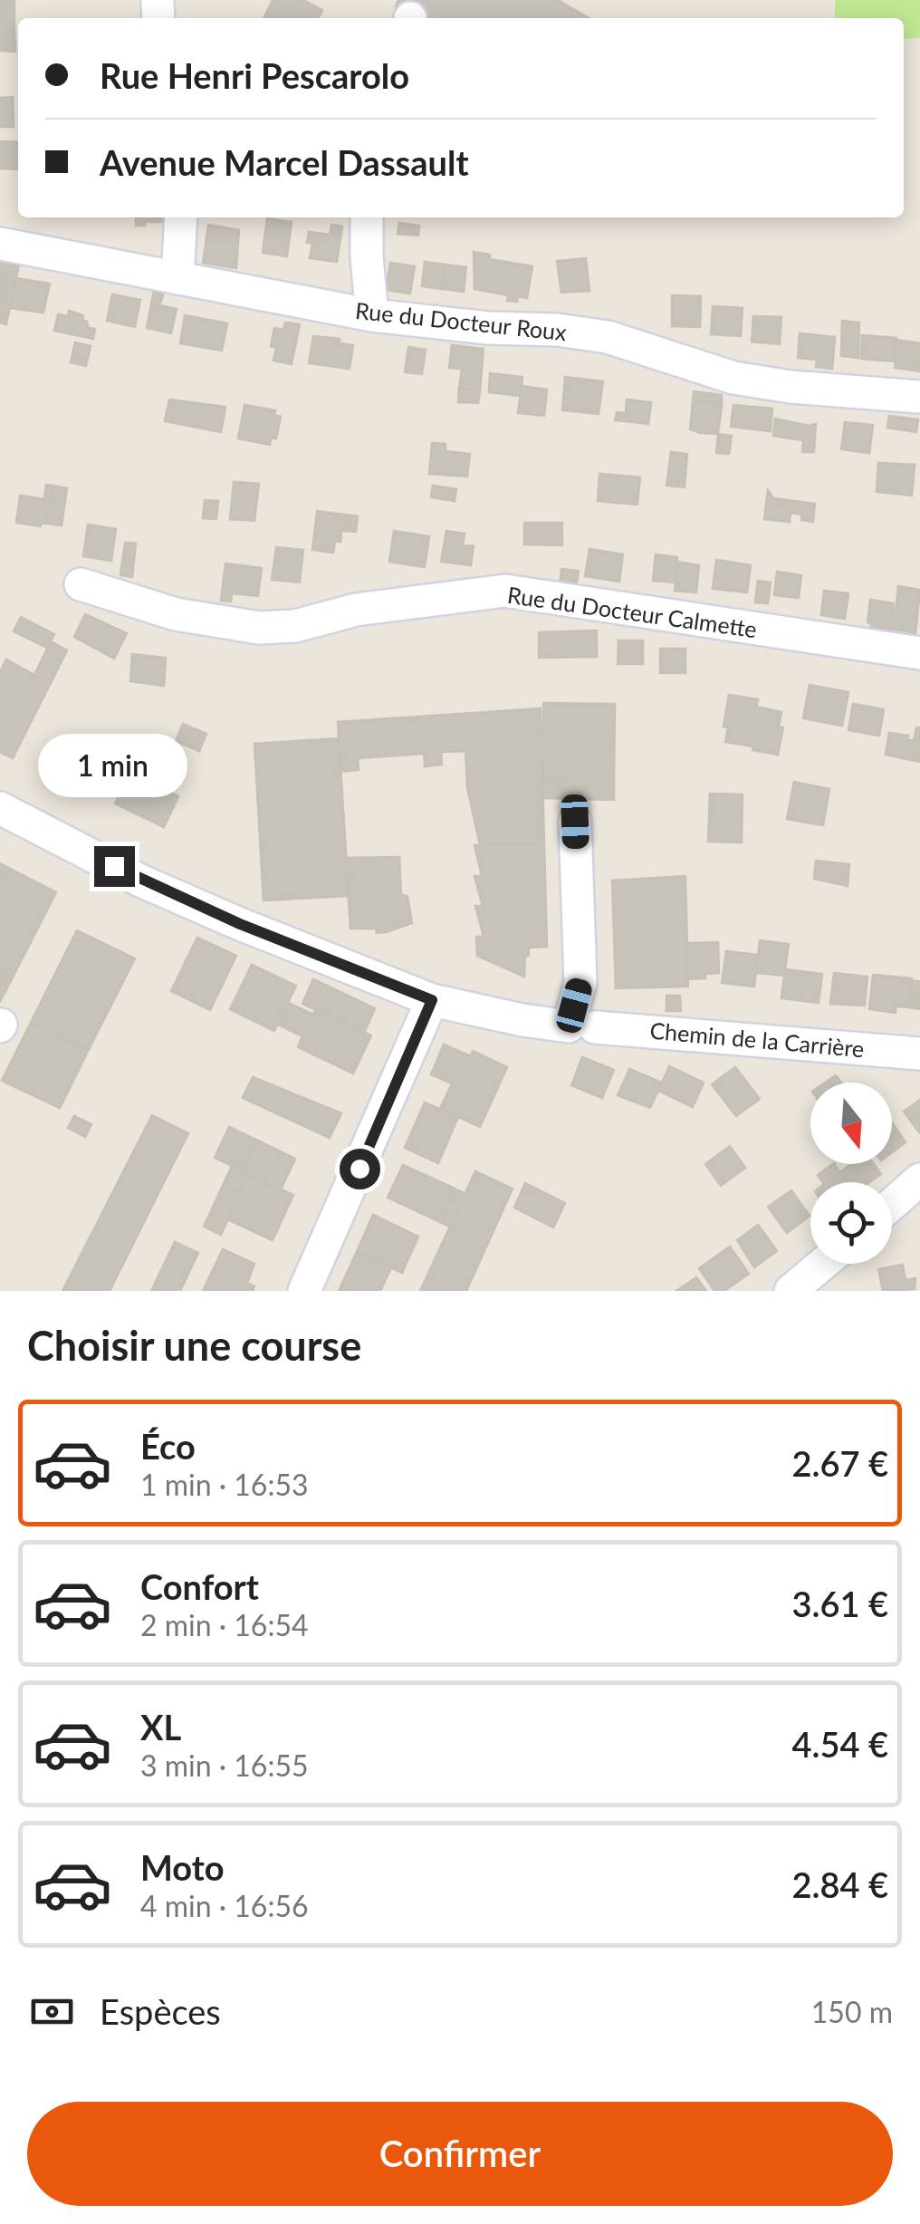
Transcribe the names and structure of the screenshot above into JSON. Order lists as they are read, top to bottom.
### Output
{
  "streets": {
    "street": ["Rue du Docteur Roux", "Rue du Docteur Calmette", "Chemin de la Carrière"]
  },
  "north": "bottom",
  "page": {
    "banner": ["Rue Henri Pescarolo", "Avenue Marcel Dassault"],
    "bubble": "1 min",
    "heading": "Choisir une course",
    "list": [
      {
        "name": "Éco",
        "note": "1 min · 16:53",
        "value": "2.67 €"
      },
      {
        "name": "Confort",
        "note": "2 min · 16:54",
        "value": "3.61 €"
      },
      {
        "name": "XL",
        "note": "3 min · 16:55",
        "value": "4.54 €"
      },
      {
        "name": "Moto",
        "note": "4 min · 16:56",
        "value": "2.84 €"
      }
    ],
    "pay": ["Espèces", "150 m"],
    "buttons": "Confirmer"
  }
}
